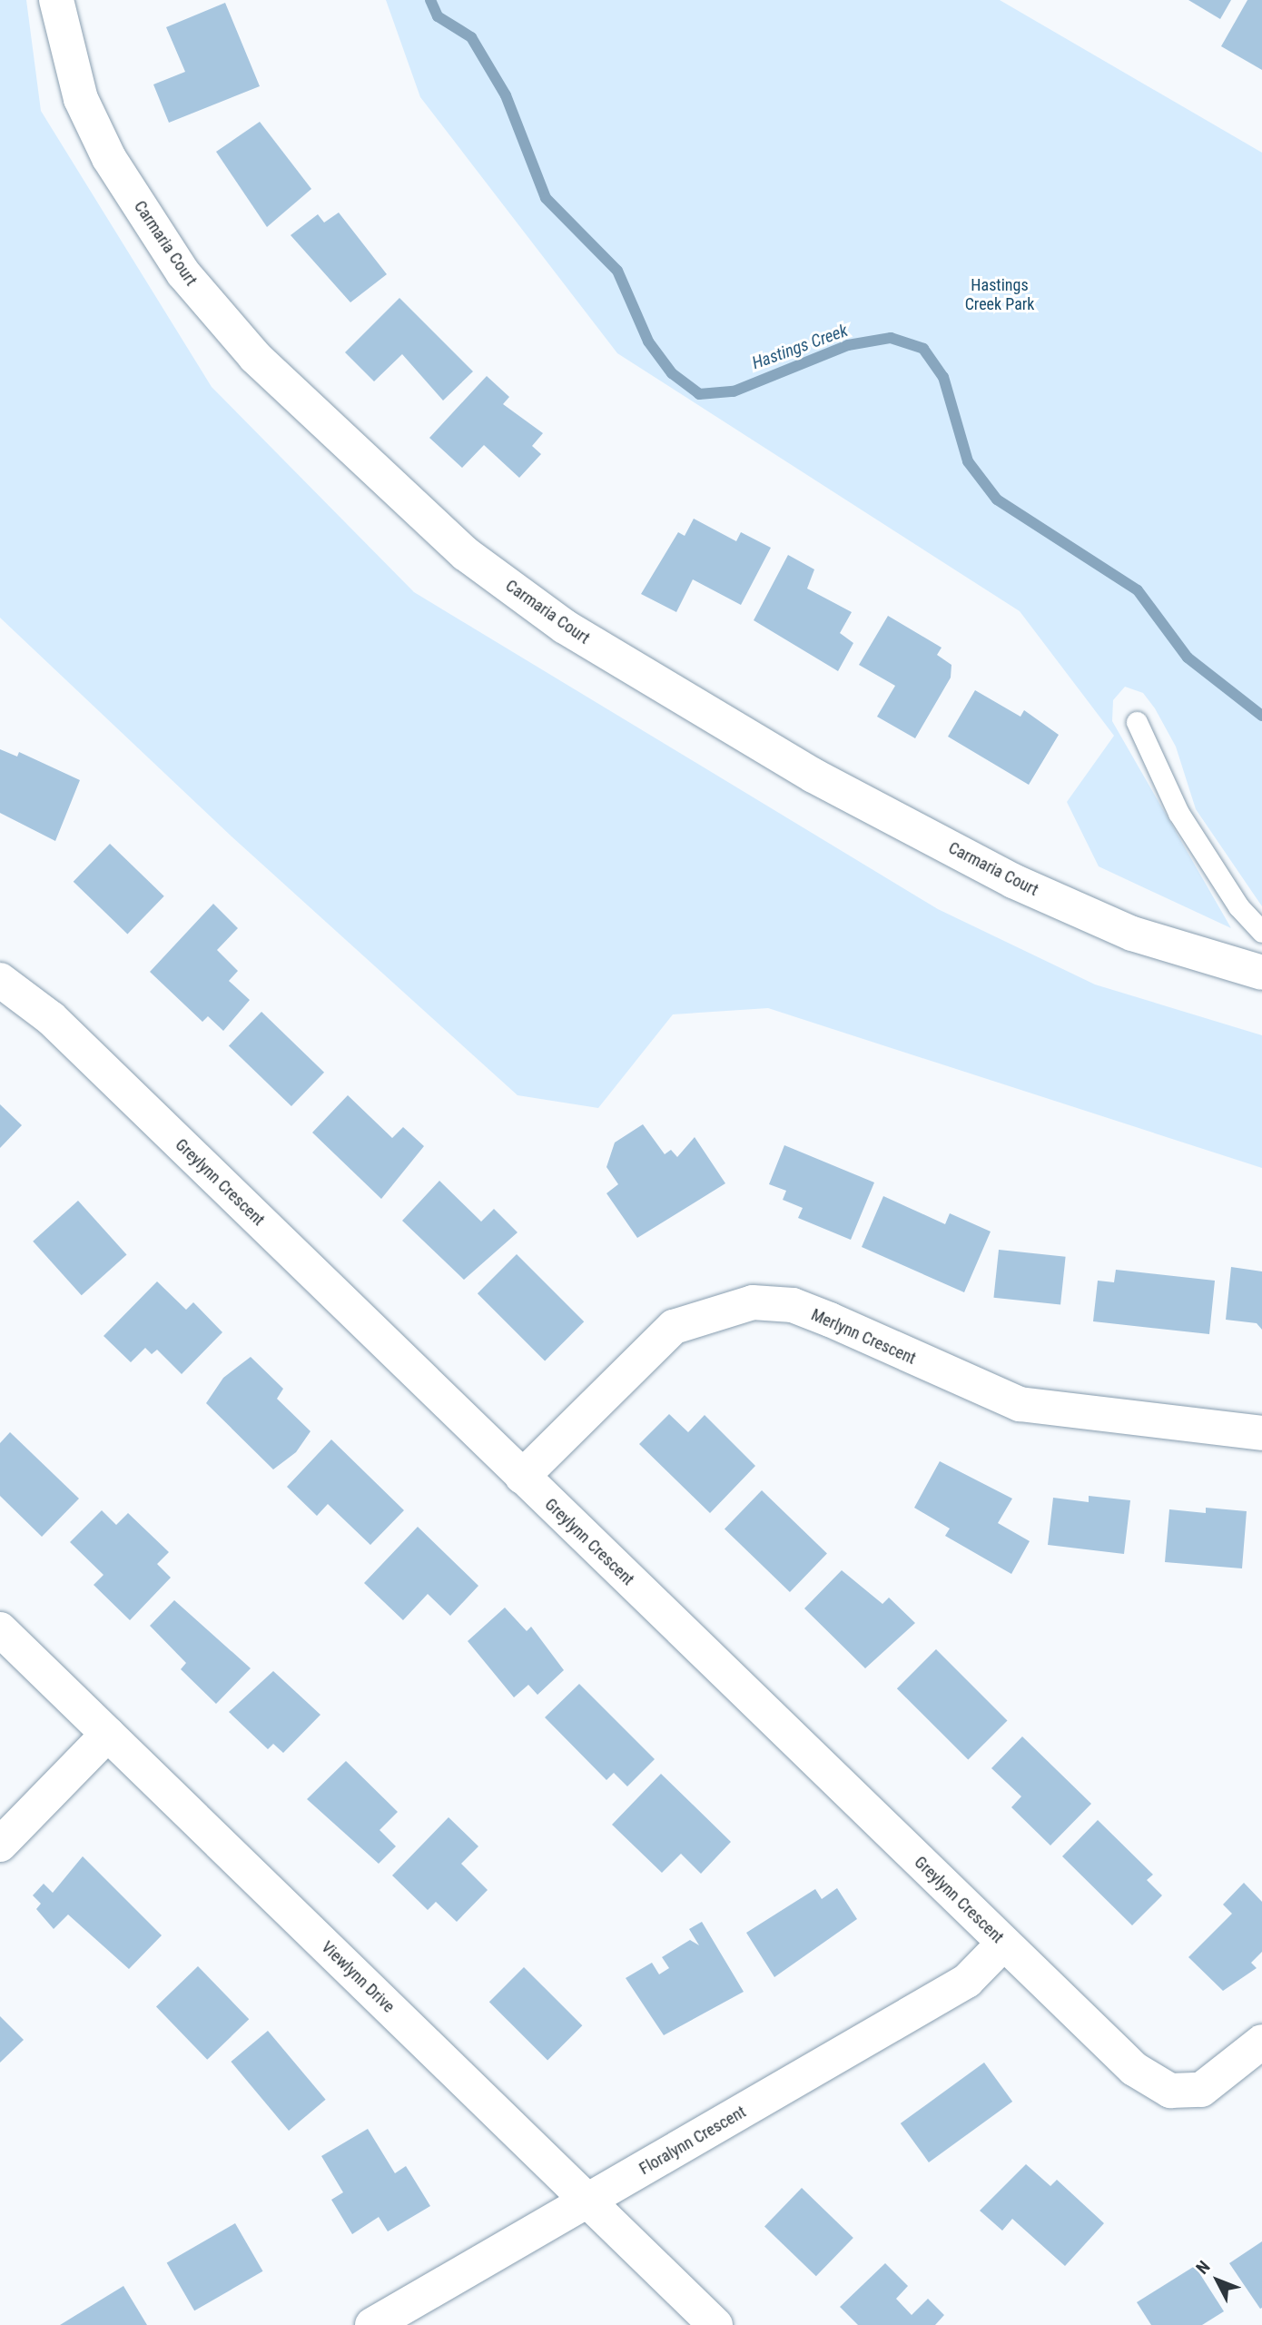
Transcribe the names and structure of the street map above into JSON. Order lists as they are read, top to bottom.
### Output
{
  "streets": {
    "street": [
      "Carmaria Court",
      "Greylynn Crescent",
      "Merlynn Crescent",
      "Viewlynn Drive",
      "Floralynn Crescent"
    ]
  },
  "crossings": [
    ["Greylynn Crescent", "Merlynn Crescent"],
    ["Greylynn Crescent", "Floralynn Crescent"],
    ["Viewlynn Drive", "Floralynn Crescent"]
  ],
  "water": ["Hastings Creek"],
  "parks": ["Hastings Creek Park"],
  "north": "top left"
}
